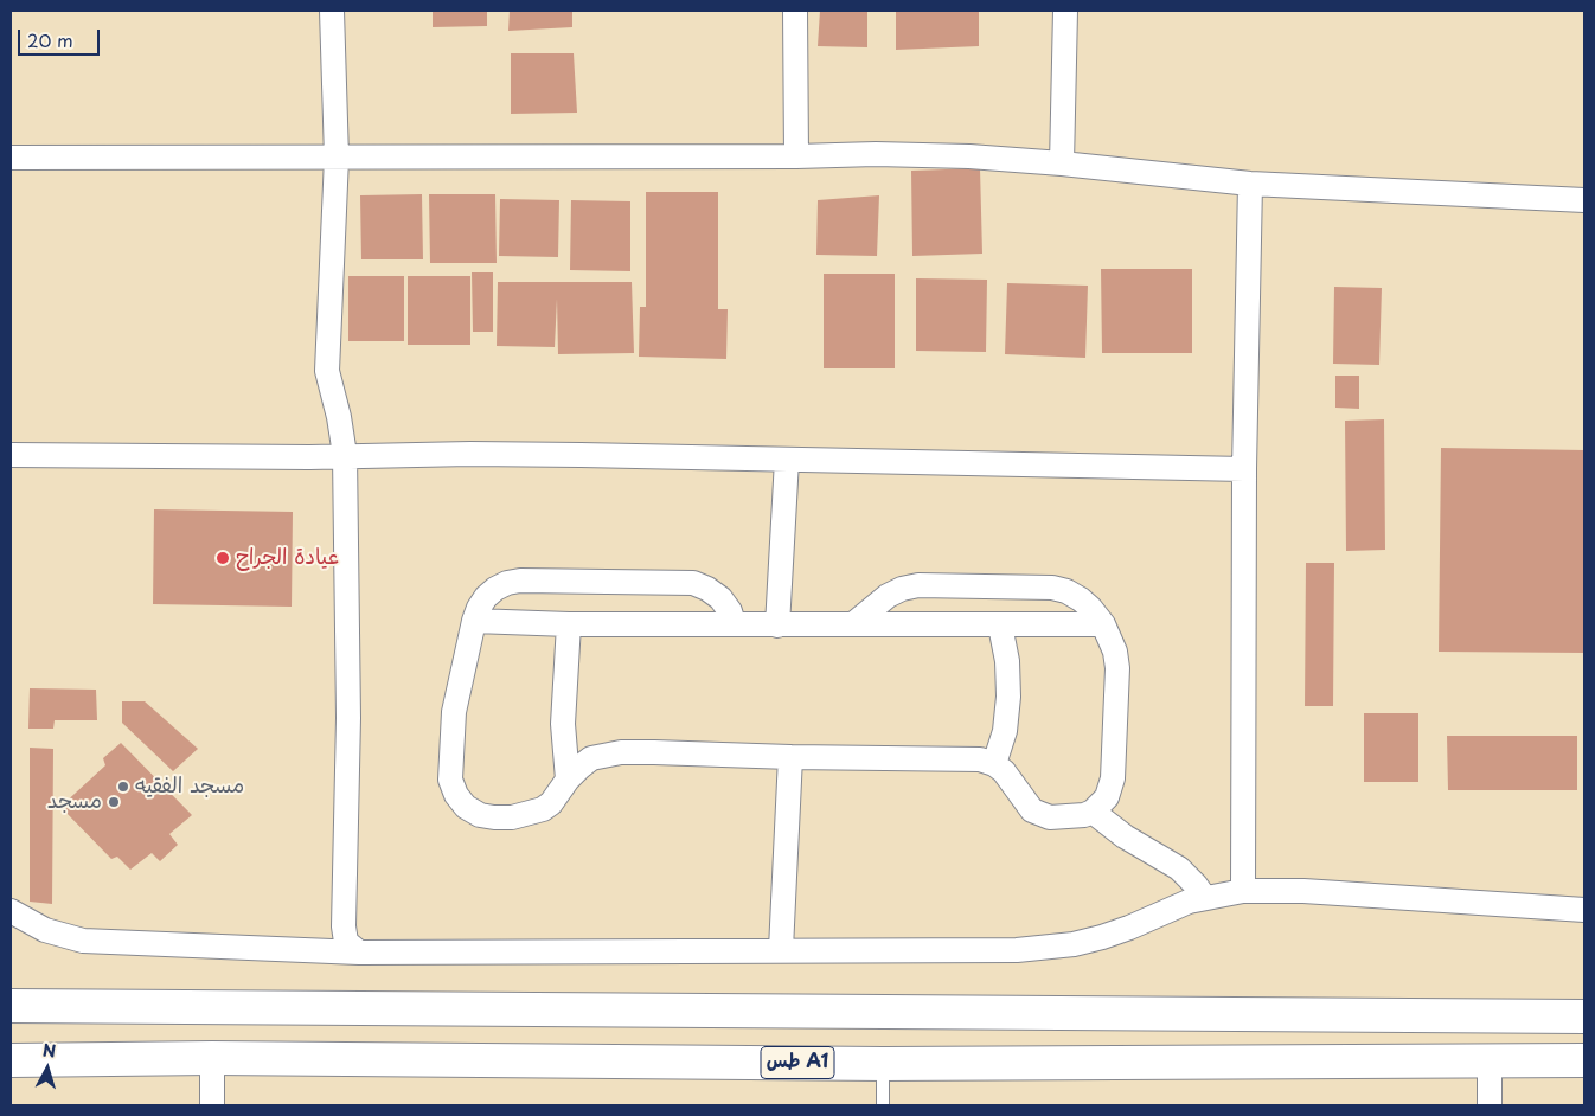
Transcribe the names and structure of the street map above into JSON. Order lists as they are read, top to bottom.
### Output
{
  "streets": {
    "highway": ["طس A1"]
  },
  "places": ["عيادة الجراح", "مسجد الفقيه", "مسجد"],
  "scale_bar": "20 m",
  "north": "top"
}
